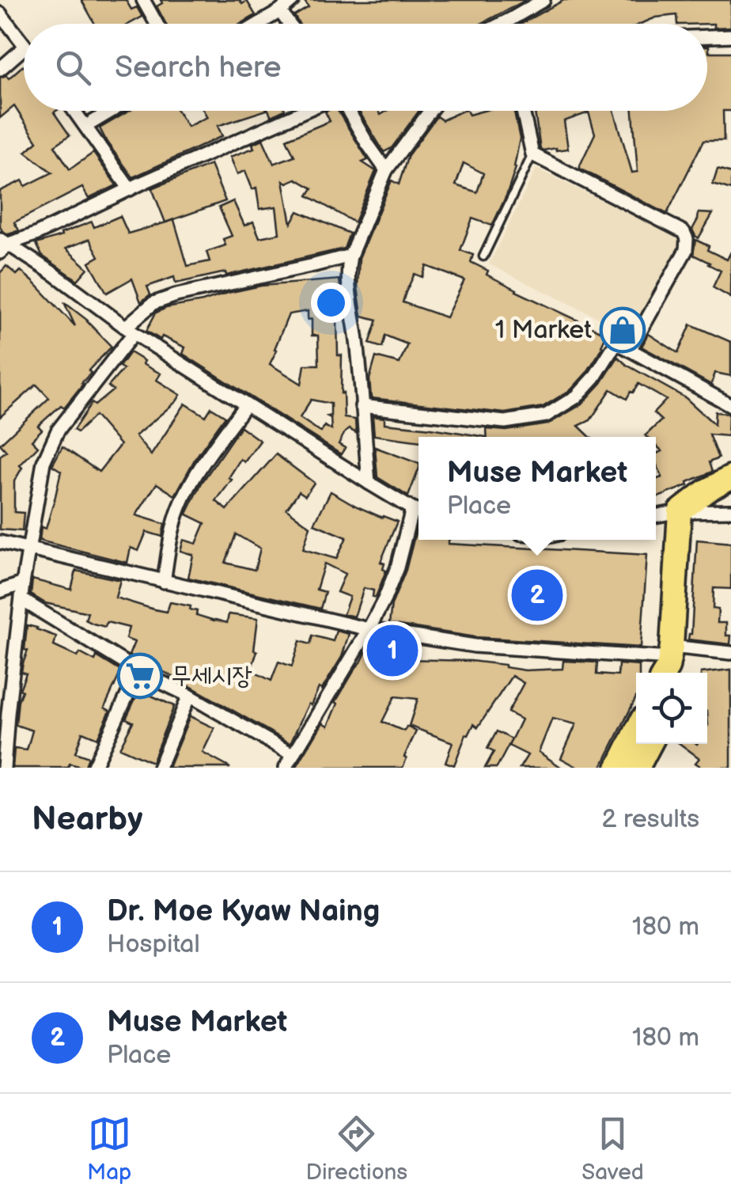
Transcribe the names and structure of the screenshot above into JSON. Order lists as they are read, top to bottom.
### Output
{
  "places": {
    "shop": ["1 Market"],
    "supermarket": ["무세시장"]
  },
  "page": {
    "search": "Search here",
    "popup": ["Muse Market", "Place"],
    "pins": ["2", "1"],
    "heading": ["Nearby", "2 results"],
    "list": [
      {
        "mark": "1",
        "name": "Dr. Moe Kyaw Naing",
        "note": "Hospital",
        "value": "180 m"
      },
      {
        "mark": "2",
        "name": "Muse Market",
        "note": "Place",
        "value": "180 m"
      }
    ],
    "nav": ["Map", "Directions", "Saved"]
  }
}
